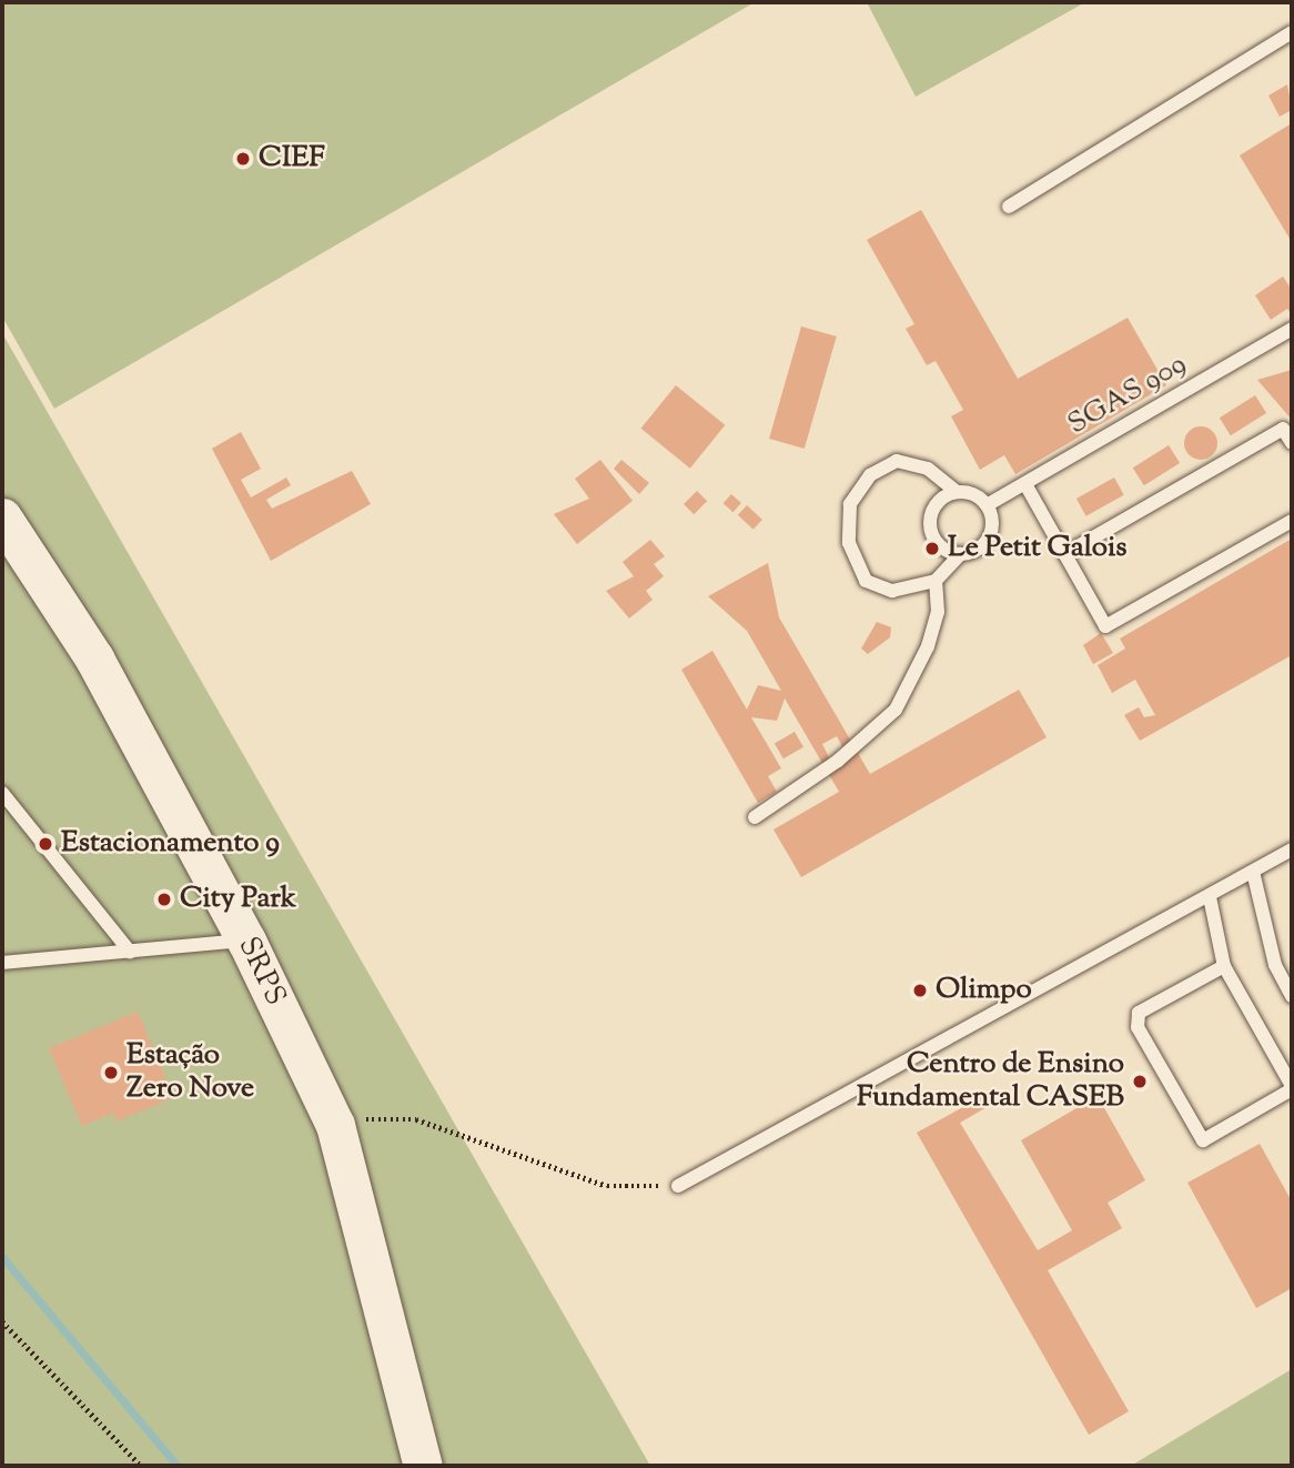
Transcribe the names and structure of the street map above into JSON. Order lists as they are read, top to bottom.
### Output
{
  "streets": {
    "main road": ["SRPS"],
    "lane": ["SGAS 909"]
  },
  "places": [
    "CIEF",
    "Le Petit Galois",
    "Estacionamento 9",
    "City Park",
    "Olimpo",
    "Estação Zero Nove",
    "Centro de Ensino Fundamental CASEB"
  ]
}
